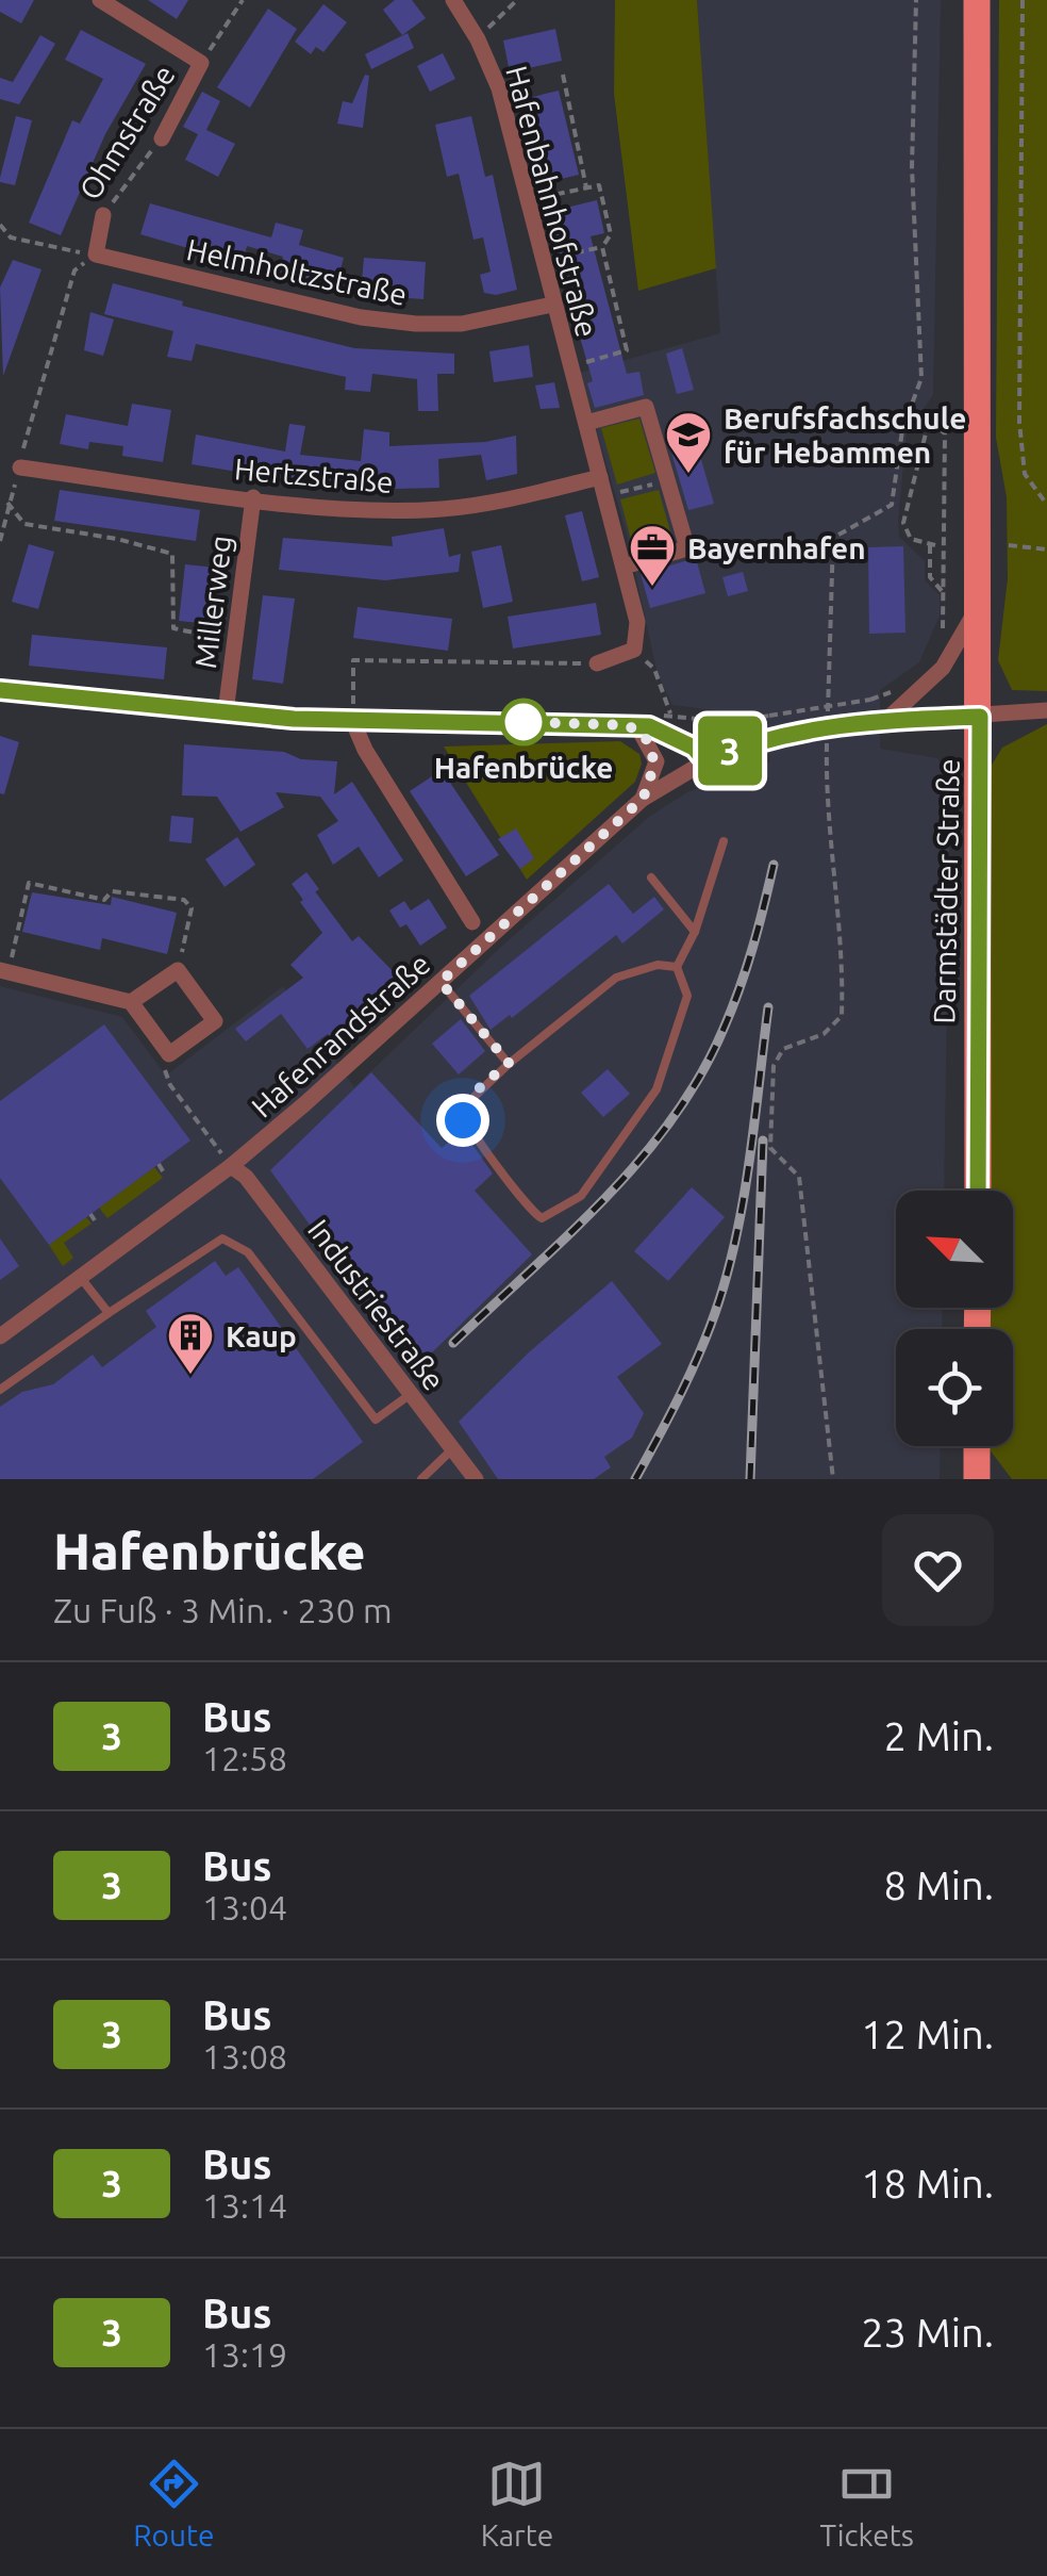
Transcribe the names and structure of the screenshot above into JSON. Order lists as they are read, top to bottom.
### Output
{
  "streets": {
    "main road": ["Darmstädter Straße"],
    "street": [
      "Ohmstraße",
      "Hafenbahnhofstraße",
      "Helmholtzstraße",
      "Hertzstraße",
      "Millerweg",
      "Hafenrandstraße",
      "Industriestraße"
    ]
  },
  "crossings": [
    ["Ohmstraße", "Helmholtzstraße"],
    ["Hafenbahnhofstraße", "Helmholtzstraße"],
    ["Hafenbahnhofstraße", "Hertzstraße"],
    ["Hertzstraße", "Millerweg"],
    ["Darmstädter Straße", "Hafenrandstraße"],
    ["Hafenrandstraße", "Industriestraße"]
  ],
  "places": {
    "school or university": ["Berufsfachschule für Hebammen"],
    "office": ["Bayernhafen"],
    "other": ["Hafenbrücke"],
    "building": ["Kaup"]
  },
  "lines": ["bus line 3"],
  "north": "top left",
  "page": {
    "on_map": "3",
    "heading": ["Hafenbrücke", "Zu Fuß · 3 Min. · 230 m"],
    "list": [
      {
        "mark": "3",
        "name": "Bus",
        "note": "12:58",
        "value": "2 Min."
      },
      {
        "mark": "3",
        "name": "Bus",
        "note": "13:04",
        "value": "8 Min."
      },
      {
        "mark": "3",
        "name": "Bus",
        "note": "13:08",
        "value": "12 Min."
      },
      {
        "mark": "3",
        "name": "Bus",
        "note": "13:14",
        "value": "18 Min."
      },
      {
        "mark": "3",
        "name": "Bus",
        "note": "13:19",
        "value": "23 Min."
      }
    ],
    "tabs": ["Route", "Karte", "Tickets"]
  }
}
